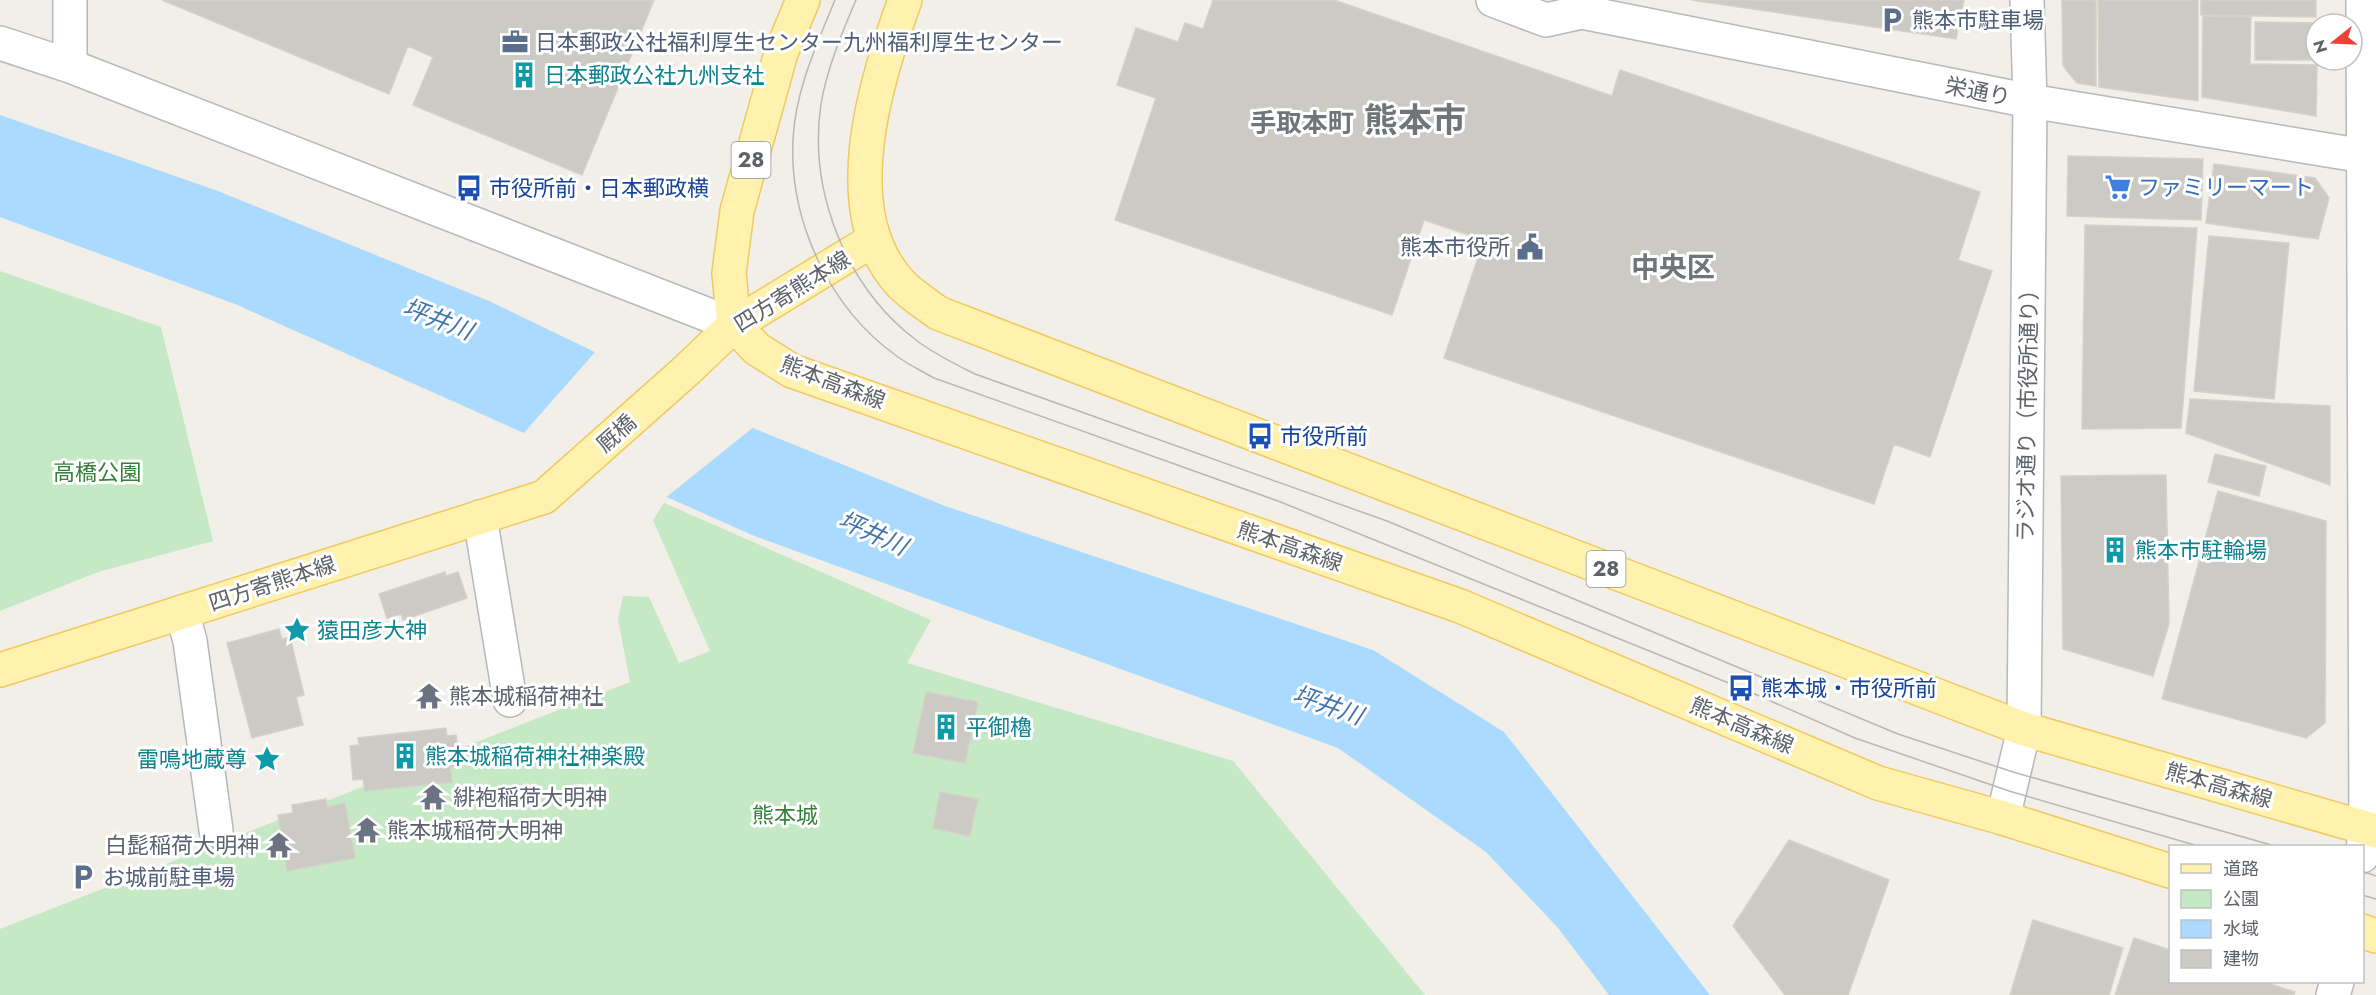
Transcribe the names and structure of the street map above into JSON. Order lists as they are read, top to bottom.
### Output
{
  "streets": {
    "main road": [
      "28",
      "四方寄熊本線",
      "熊本高森線",
      "厩橋"
    ],
    "street": ["栄通り", "ラジオ通り（市役所通り）"]
  },
  "crossings": [
    ["栄通り", "ラジオ通り（市役所通り）"],
    ["28", "四方寄熊本線"],
    ["28", "熊本高森線"],
    ["四方寄熊本線", "熊本高森線"],
    ["四方寄熊本線", "厩橋"],
    ["熊本高森線", "ラジオ通り（市役所通り）"]
  ],
  "districts": ["熊本市", "手取本町", "中央区"],
  "water": ["坪井川"],
  "parks": ["高橋公園", "熊本城"],
  "places": {
    "parking": ["熊本市駐車場", "お城前駐車場"],
    "office": ["日本郵政公社福利厚生センター九州福利厚生センター"],
    "building": [
      "日本郵政公社九州支社",
      "熊本市駐輪場",
      "平御櫓",
      "熊本城稲荷神社神楽殿"
    ],
    "supermarket": ["ファミリーマート"],
    "bus stop": ["市役所前・日本郵政横", "市役所前", "熊本城・市役所前"],
    "public building": ["熊本市役所"],
    "place": ["猿田彦大神", "雷鳴地蔵尊"],
    "temple": [
      "熊本城稲荷神社",
      "緋袍稲荷大明神",
      "熊本城稲荷大明神",
      "白髭稲荷大明神"
    ]
  },
  "legend": [
    "道路",
    "公園",
    "水域",
    "建物"
  ],
  "north": "left"
}
